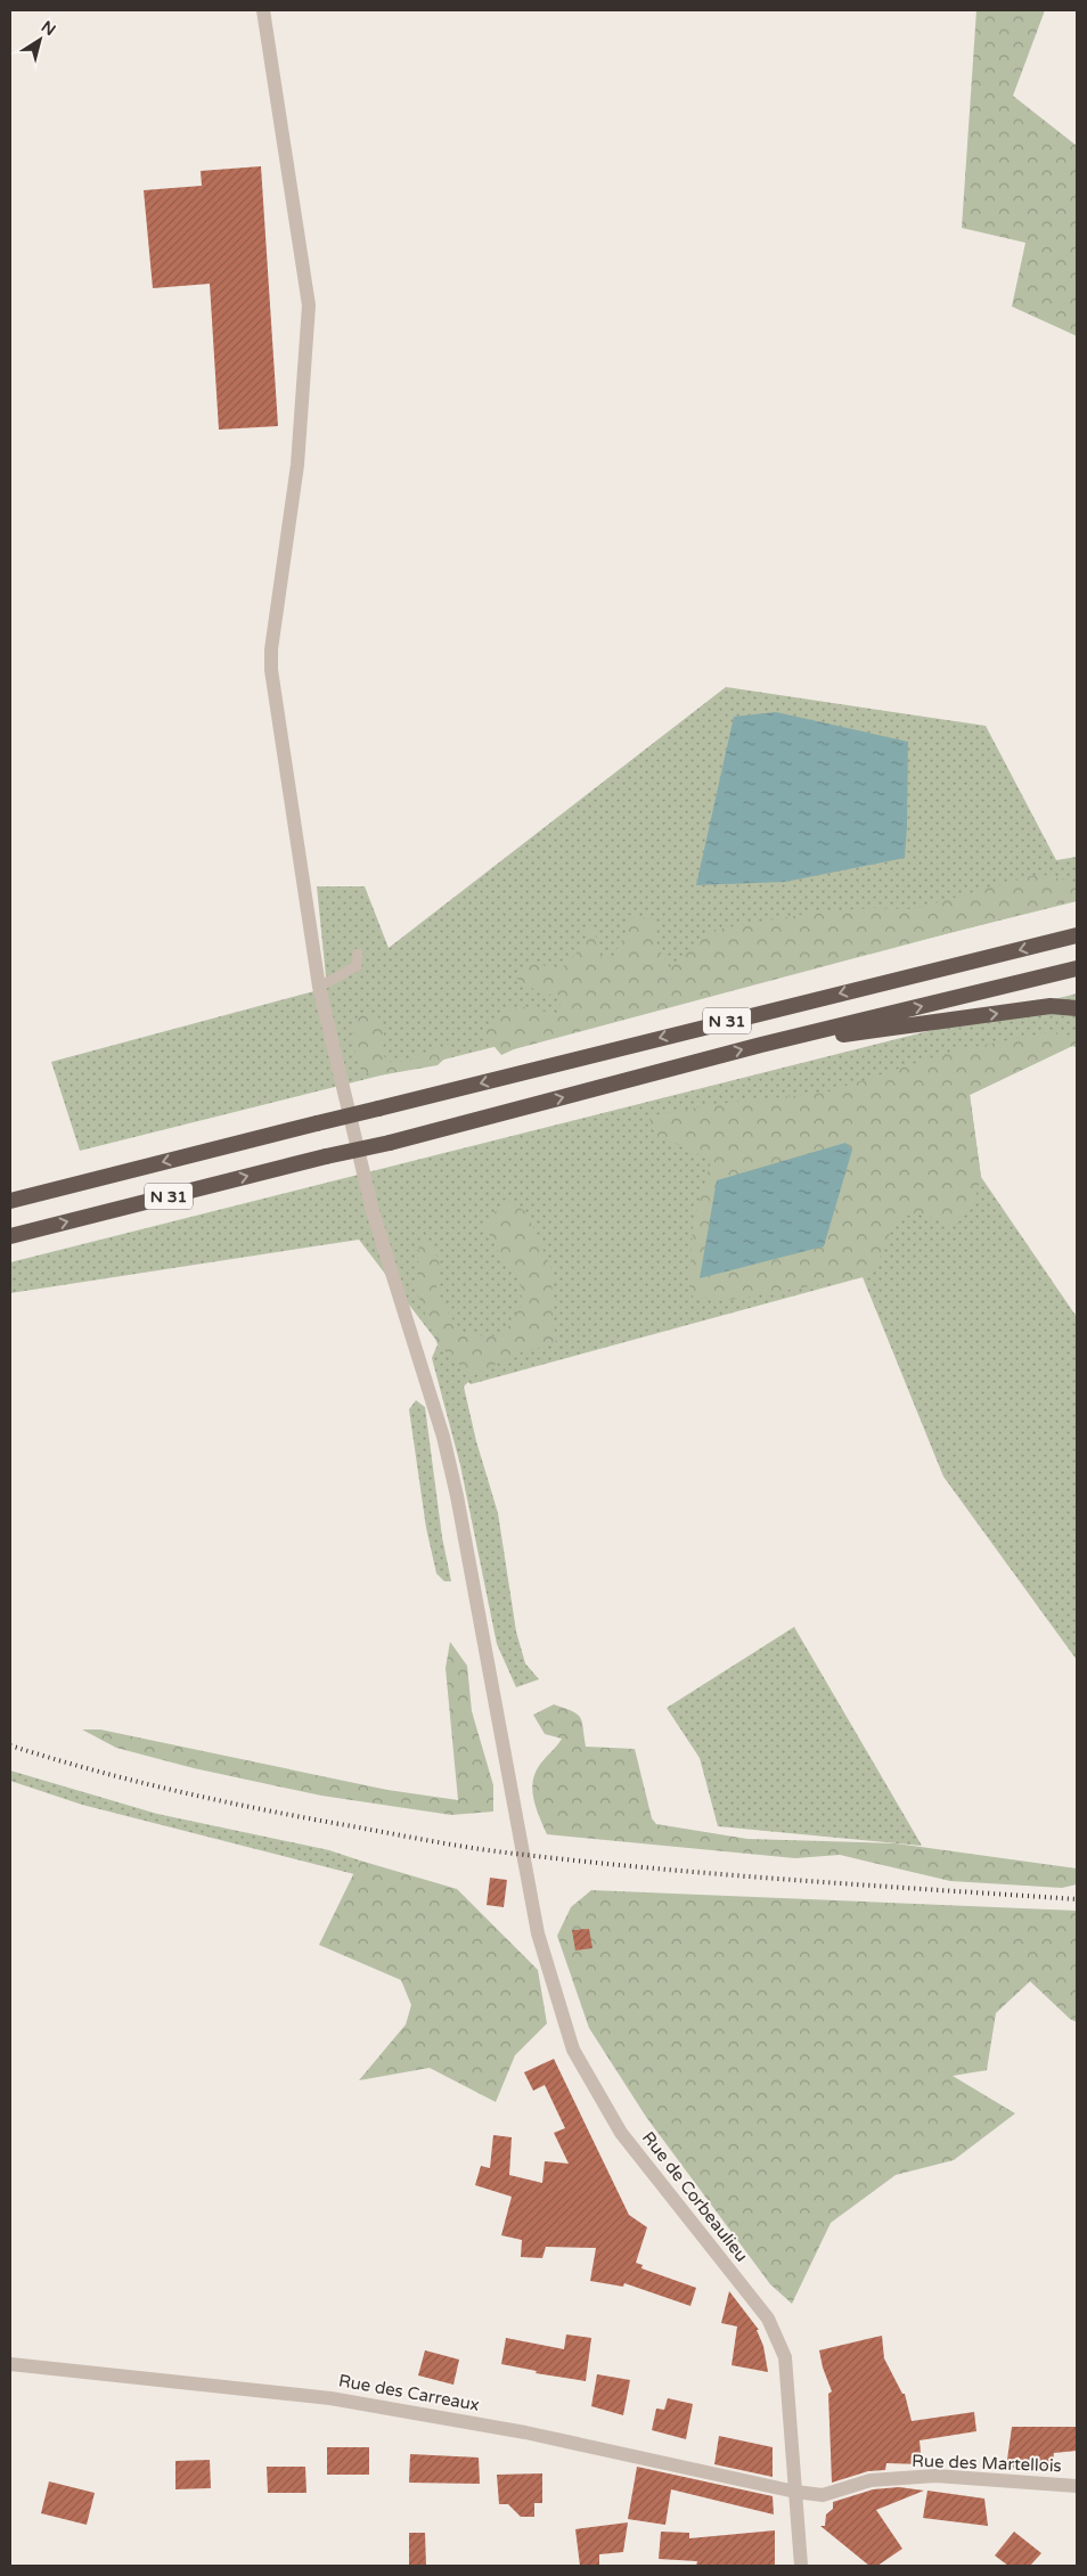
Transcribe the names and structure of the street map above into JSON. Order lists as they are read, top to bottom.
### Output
{
  "streets": {
    "highway": ["N 31"],
    "street": ["Rue de Corbeaulieu", "Rue des Carreaux", "Rue des Martellois"]
  },
  "crossings": [
    ["Rue de Corbeaulieu", "Rue des Carreaux"],
    ["Rue de Corbeaulieu", "Rue des Martellois"],
    ["Rue des Carreaux", "Rue des Martellois"]
  ],
  "north": "top right"
}
